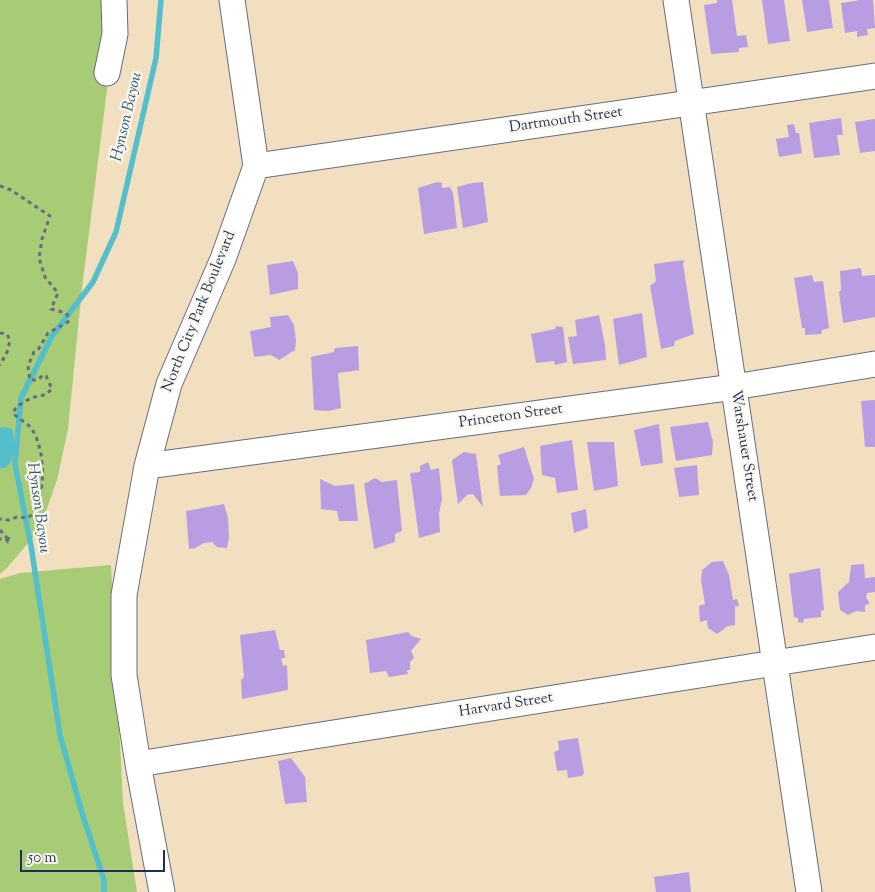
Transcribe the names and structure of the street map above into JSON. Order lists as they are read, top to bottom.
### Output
{
  "streets": {
    "street": [
      "Dartmouth Street",
      "North City Park Boulevard",
      "Princeton Street",
      "Warshauer Street",
      "Harvard Street"
    ]
  },
  "crossings": [
    ["Dartmouth Street", "North City Park Boulevard"],
    ["Dartmouth Street", "Warshauer Street"],
    ["North City Park Boulevard", "Princeton Street"],
    ["North City Park Boulevard", "Harvard Street"],
    ["Princeton Street", "Warshauer Street"],
    ["Warshauer Street", "Harvard Street"]
  ],
  "water": ["Hynson Bayou"],
  "scale_bar": "50 m"
}
